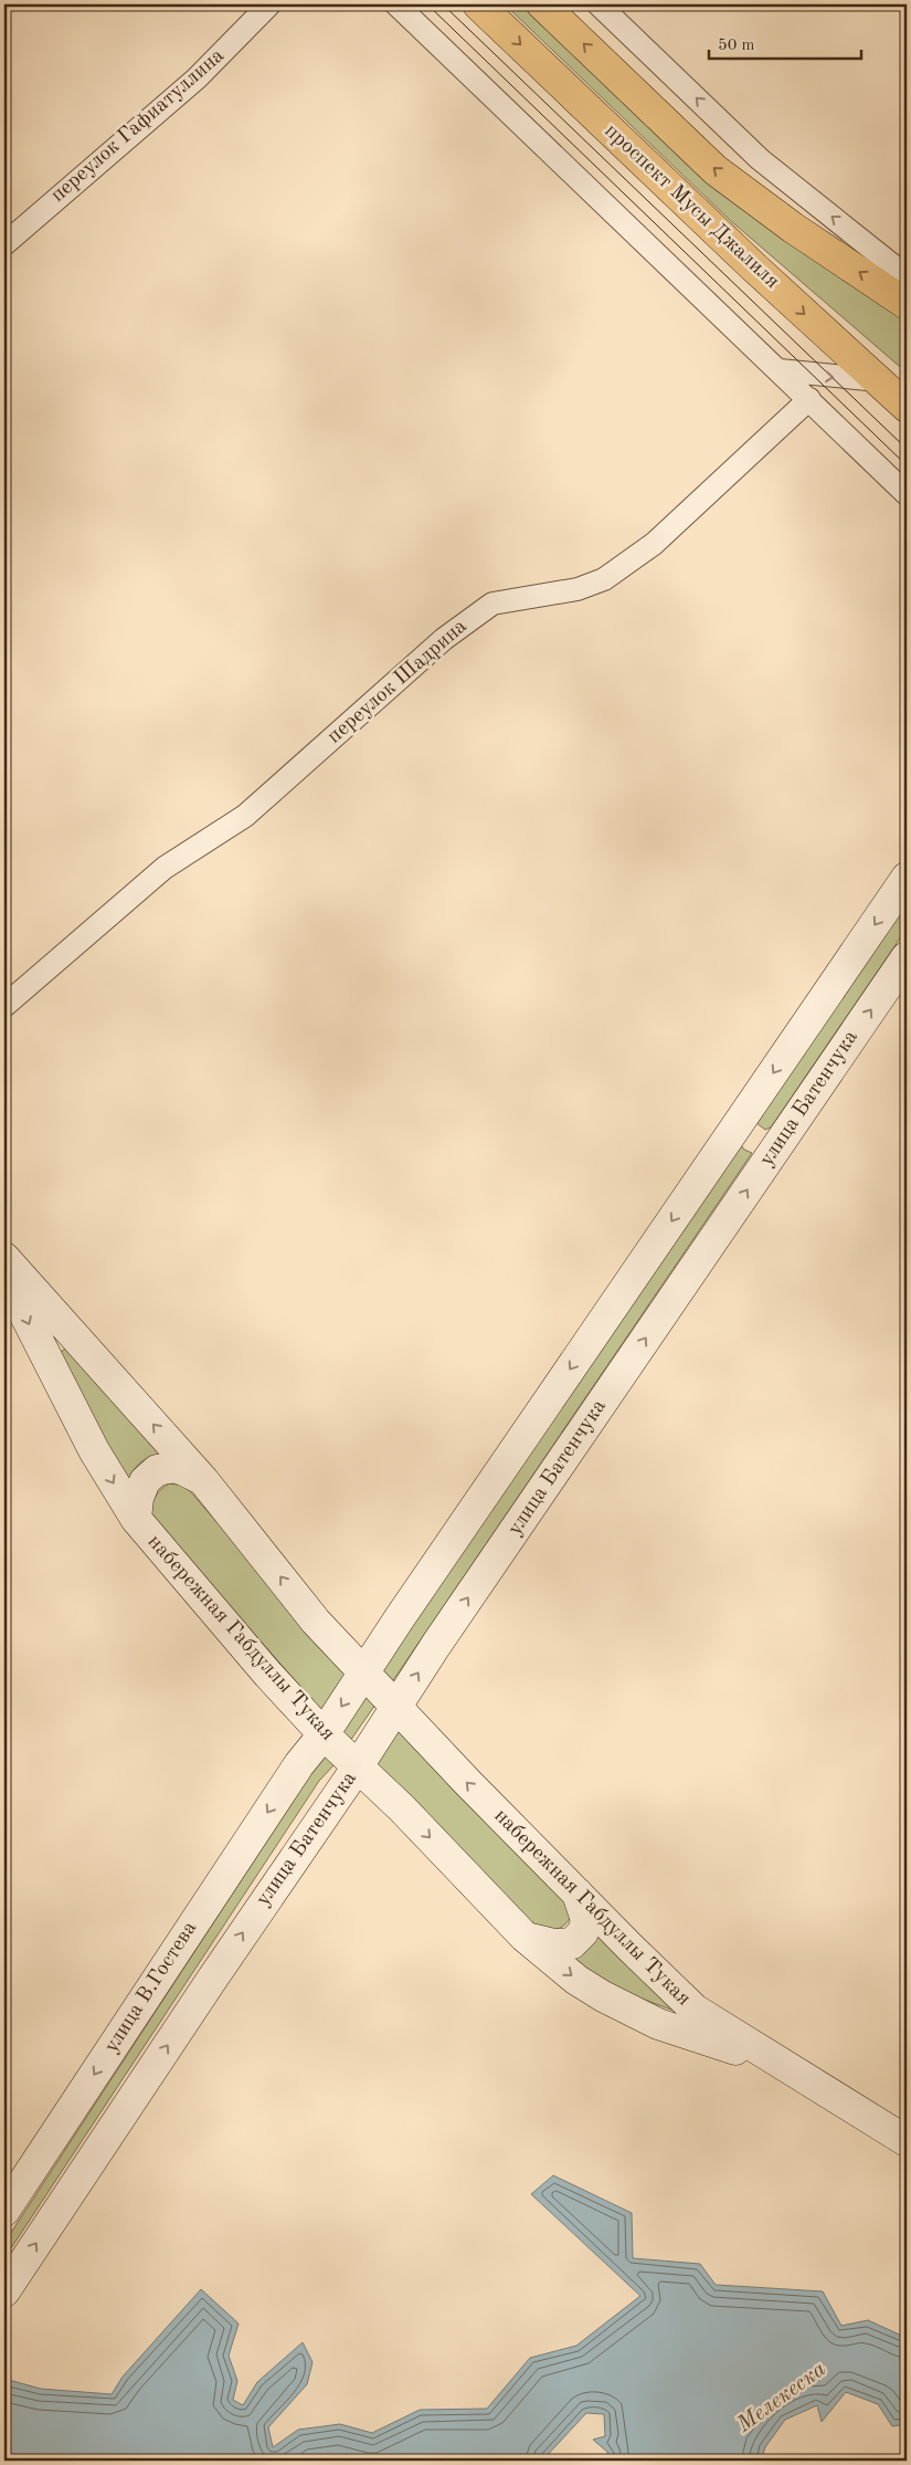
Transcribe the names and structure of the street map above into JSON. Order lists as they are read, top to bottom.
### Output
{
  "streets": {
    "main road": [
      "проспект Мусы Джалиля",
      "улица Батенчука",
      "набережная Габдуллы Тукая",
      "улица В.Гостева"
    ],
    "street": ["переулок Гафиатуллина", "переулок Шадрина"]
  },
  "crossings": [
    ["улица Батенчука", "набережная Габдуллы Тукая"],
    ["набережная Габдуллы Тукая", "улица В.Гостева"]
  ],
  "one_way": ["улица В.Гостева"],
  "water": ["Мелекеска"],
  "scale_bar": "50 m"
}
